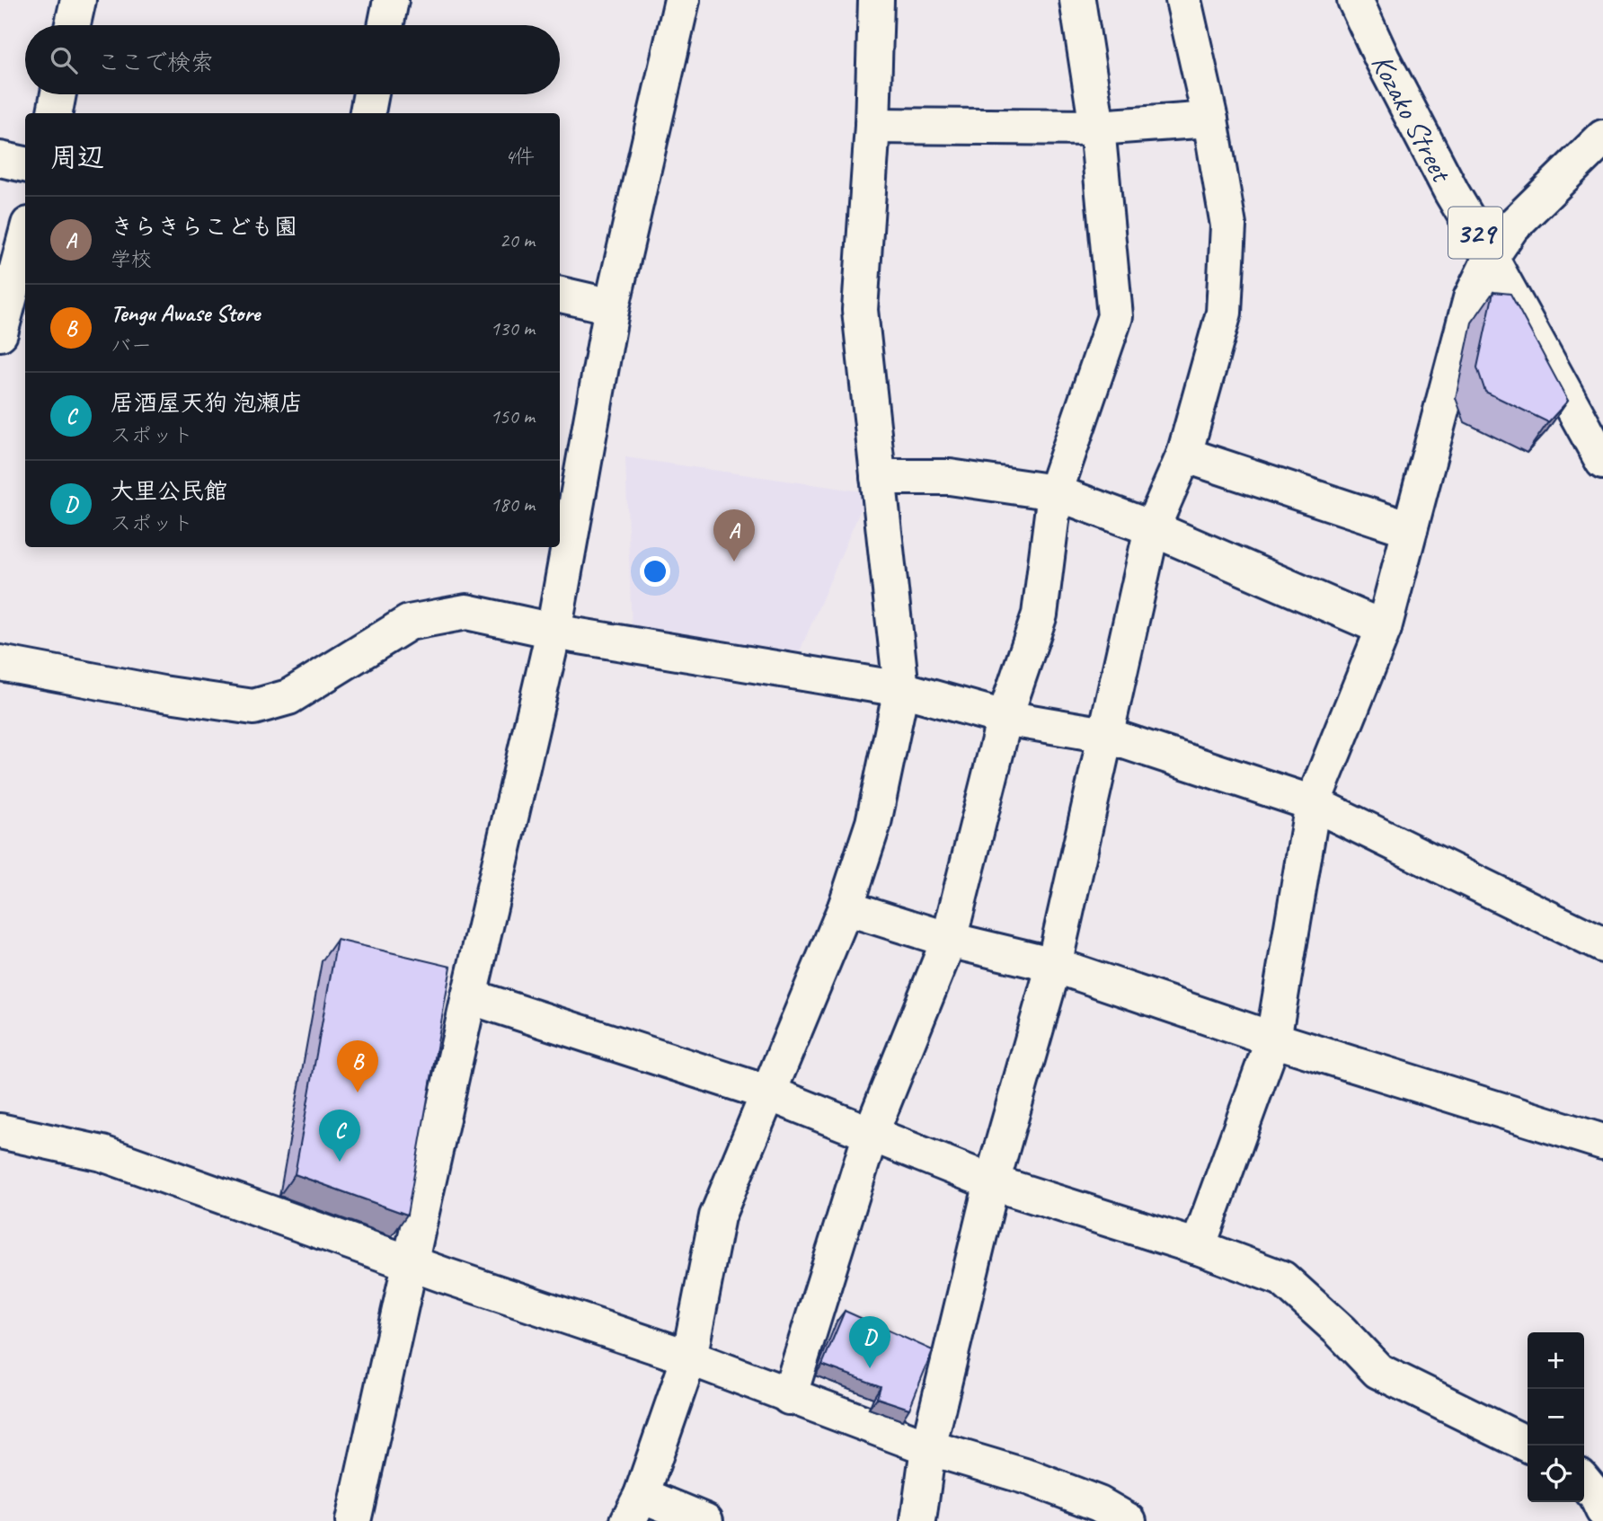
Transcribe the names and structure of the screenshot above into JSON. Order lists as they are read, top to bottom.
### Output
{
  "streets": {
    "main road": ["Kozako Street", "329"]
  },
  "page": {
    "search": "ここで検索",
    "heading": ["周辺", "4件"],
    "list": [
      {
        "mark": "A",
        "name": "きらきらこども園",
        "note": "学校",
        "value": "20 m"
      },
      {
        "mark": "B",
        "name": "Tengu Awase Store",
        "note": "バー",
        "value": "130 m"
      },
      {
        "mark": "C",
        "name": "居酒屋天狗 泡瀬店",
        "note": "スポット",
        "value": "150 m"
      },
      {
        "mark": "D",
        "name": "大里公民館",
        "note": "スポット",
        "value": "180 m"
      }
    ],
    "pins": [
      "A",
      "B",
      "C",
      "D"
    ],
    "map_buttons": ["+", "−"]
  }
}
